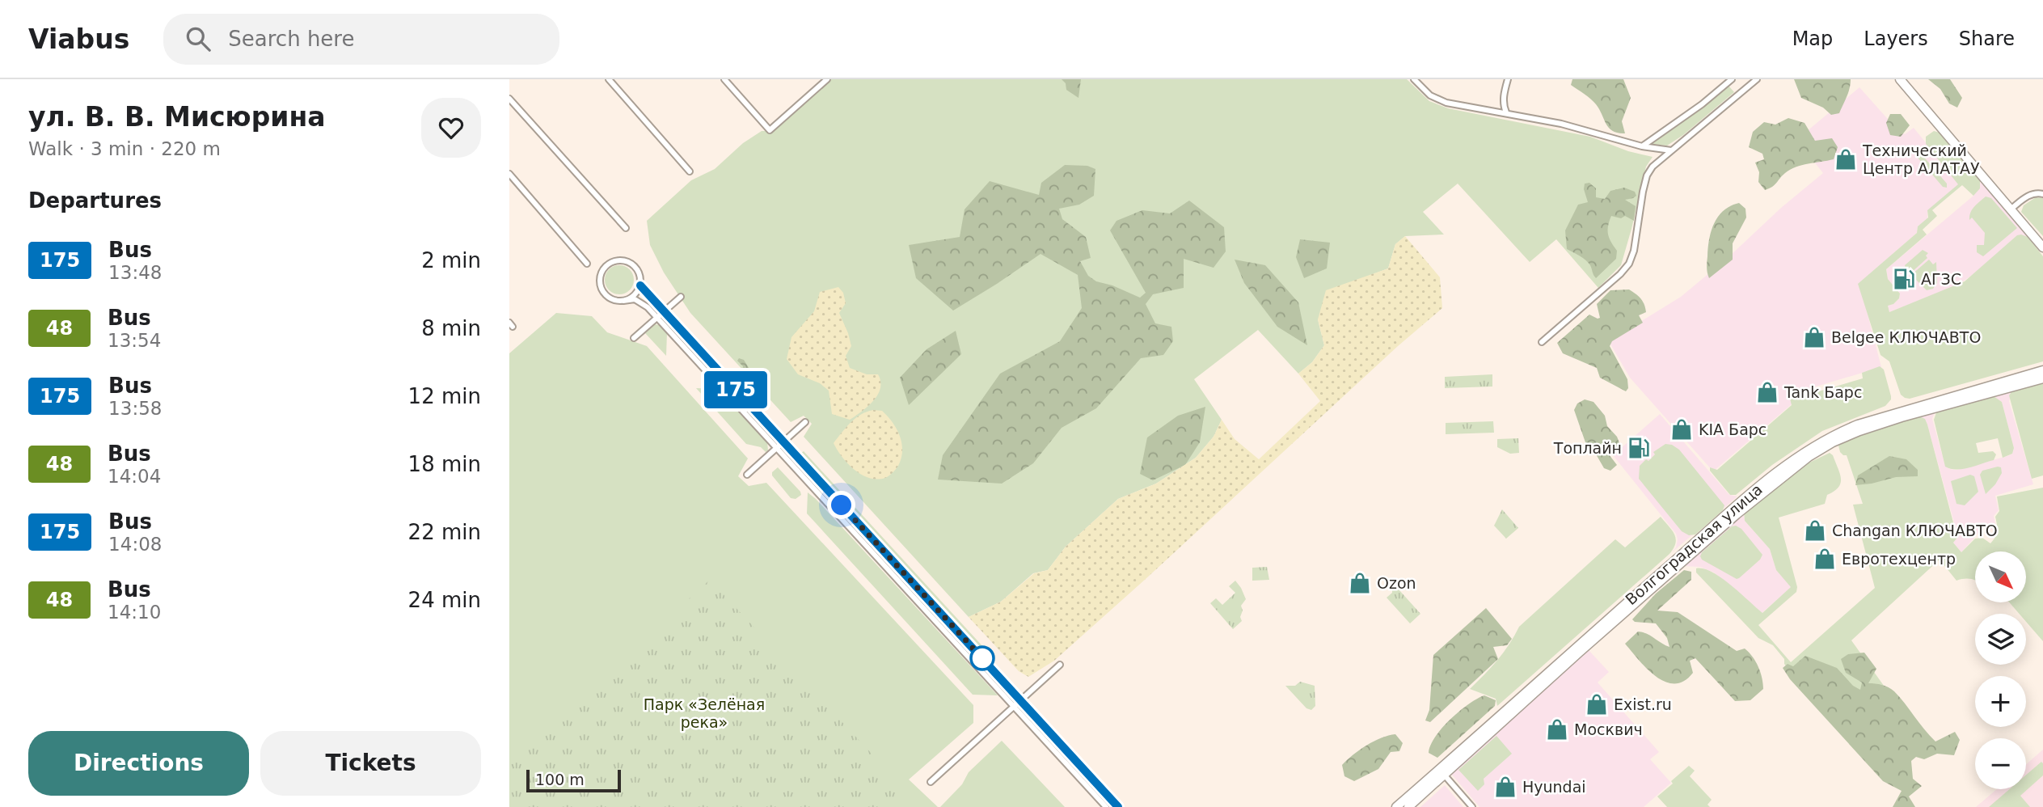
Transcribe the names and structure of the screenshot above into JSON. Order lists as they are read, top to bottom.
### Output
{
  "streets": {
    "main road": ["Волгоградская улица"]
  },
  "parks": ["Парк «Зелёная река»"],
  "places": {
    "shop": [
      "Технический Центр АЛАТАУ",
      "Belgee КЛЮЧАВТО",
      "Tank Барс",
      "KIA Барс",
      "Changan КЛЮЧАВТО",
      "Евротехцентр",
      "Ozon",
      "Exist.ru",
      "Москвич",
      "Hyundai"
    ],
    "fuel station": ["АГЗС", "Топлайн"]
  },
  "lines": ["bus line 175"],
  "scale_bar": "100 m",
  "north": "bottom right",
  "page": {
    "header": "Viabus",
    "search": "Search here",
    "nav": ["Map", "Layers", "Share"],
    "heading": [
      ["ул. В. В. Мисюрина", "Walk · 3 min · 220 m"],
      "Departures"
    ],
    "on_map": "175",
    "list": [
      {
        "mark": "175",
        "name": "Bus",
        "note": "13:48",
        "value": "2 min"
      },
      {
        "mark": "48",
        "name": "Bus",
        "note": "13:54",
        "value": "8 min"
      },
      {
        "mark": "175",
        "name": "Bus",
        "note": "13:58",
        "value": "12 min"
      },
      {
        "mark": "48",
        "name": "Bus",
        "note": "14:04",
        "value": "18 min"
      },
      {
        "mark": "175",
        "name": "Bus",
        "note": "14:08",
        "value": "22 min"
      },
      {
        "mark": "48",
        "name": "Bus",
        "note": "14:10",
        "value": "24 min"
      }
    ],
    "map_buttons": ["+", "−"],
    "buttons": ["Directions", "Tickets"],
    "scale": "100 m"
  }
}
